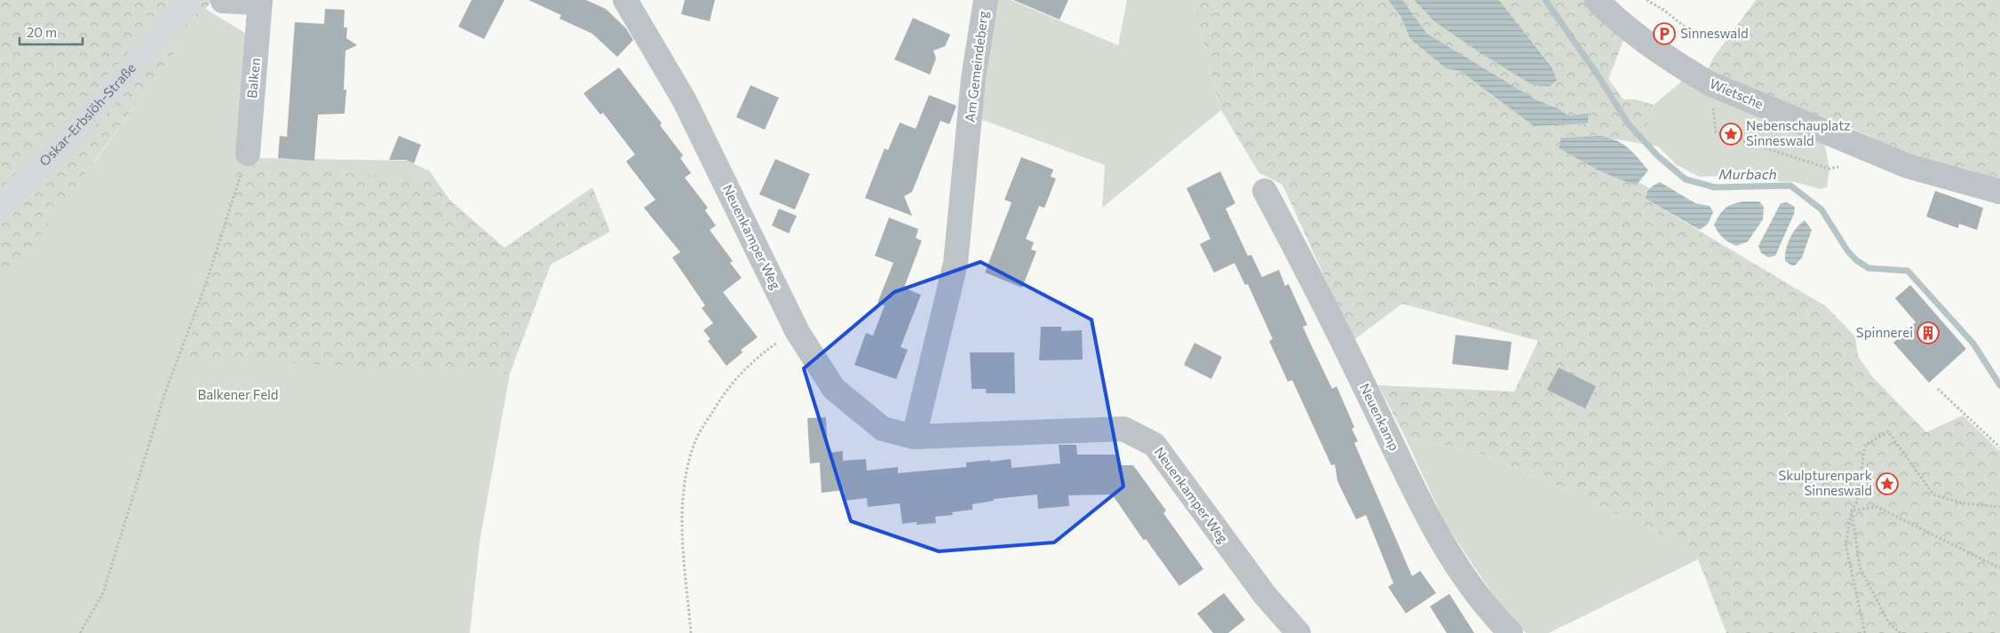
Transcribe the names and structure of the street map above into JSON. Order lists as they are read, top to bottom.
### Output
{
  "streets": {
    "main road": ["Oskar-Erbslöh-Straße"],
    "street": [
      "Am Gemeindeberg",
      "Balken",
      "Wietsche",
      "Neuenkamper Weg",
      "Neuenkamp"
    ]
  },
  "crossings": [
    ["Am Gemeindeberg", "Neuenkamper Weg"]
  ],
  "water": ["Murbach"],
  "parks": ["Balkener Feld"],
  "places": {
    "parking": ["Sinneswald"],
    "place": ["Nebenschauplatz Sinneswald", "Skulpturenpark Sinneswald"],
    "building": ["Spinnerei"]
  },
  "scale_bar": "20 m"
}
